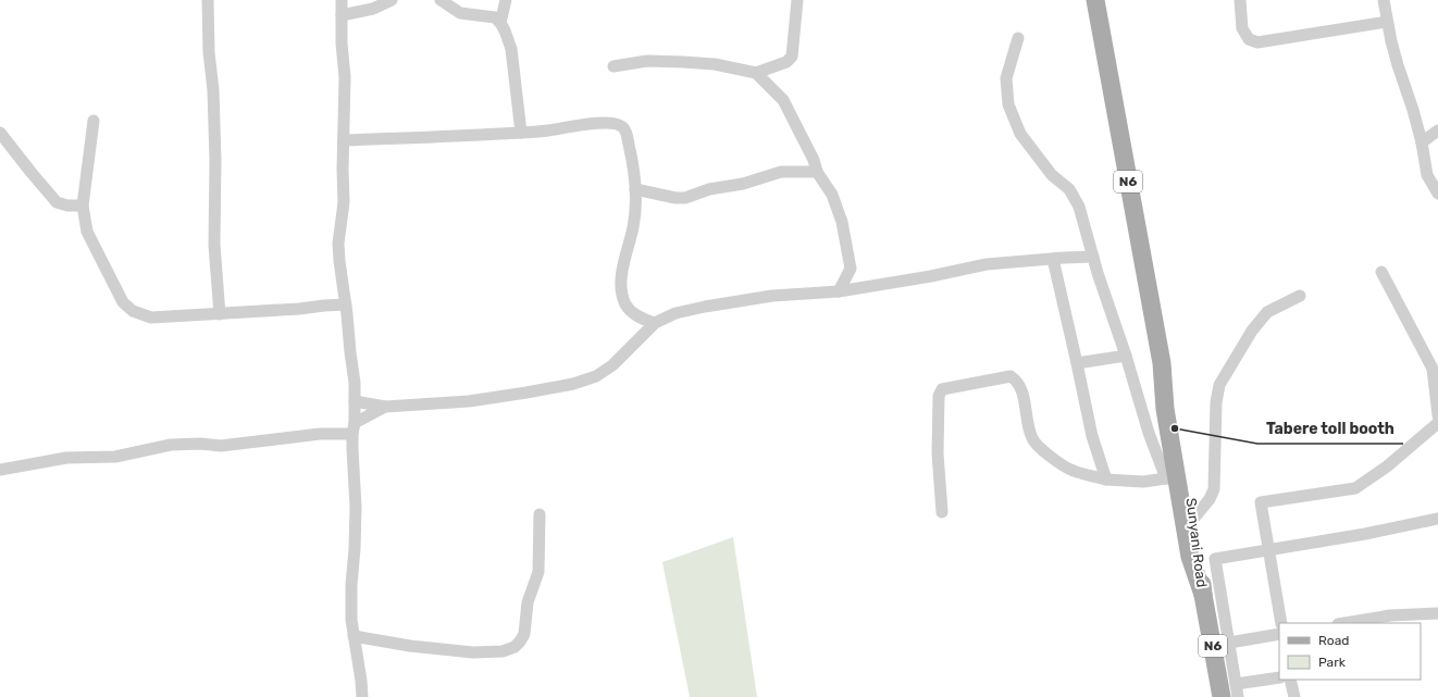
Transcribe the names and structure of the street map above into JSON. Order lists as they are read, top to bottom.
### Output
{
  "streets": {
    "main road": ["N6", "Sunyani Road"]
  },
  "crossings": [
    ["N6", "Sunyani Road"]
  ],
  "places": ["Tabere toll booth"],
  "legend": ["Road", "Park"]
}
